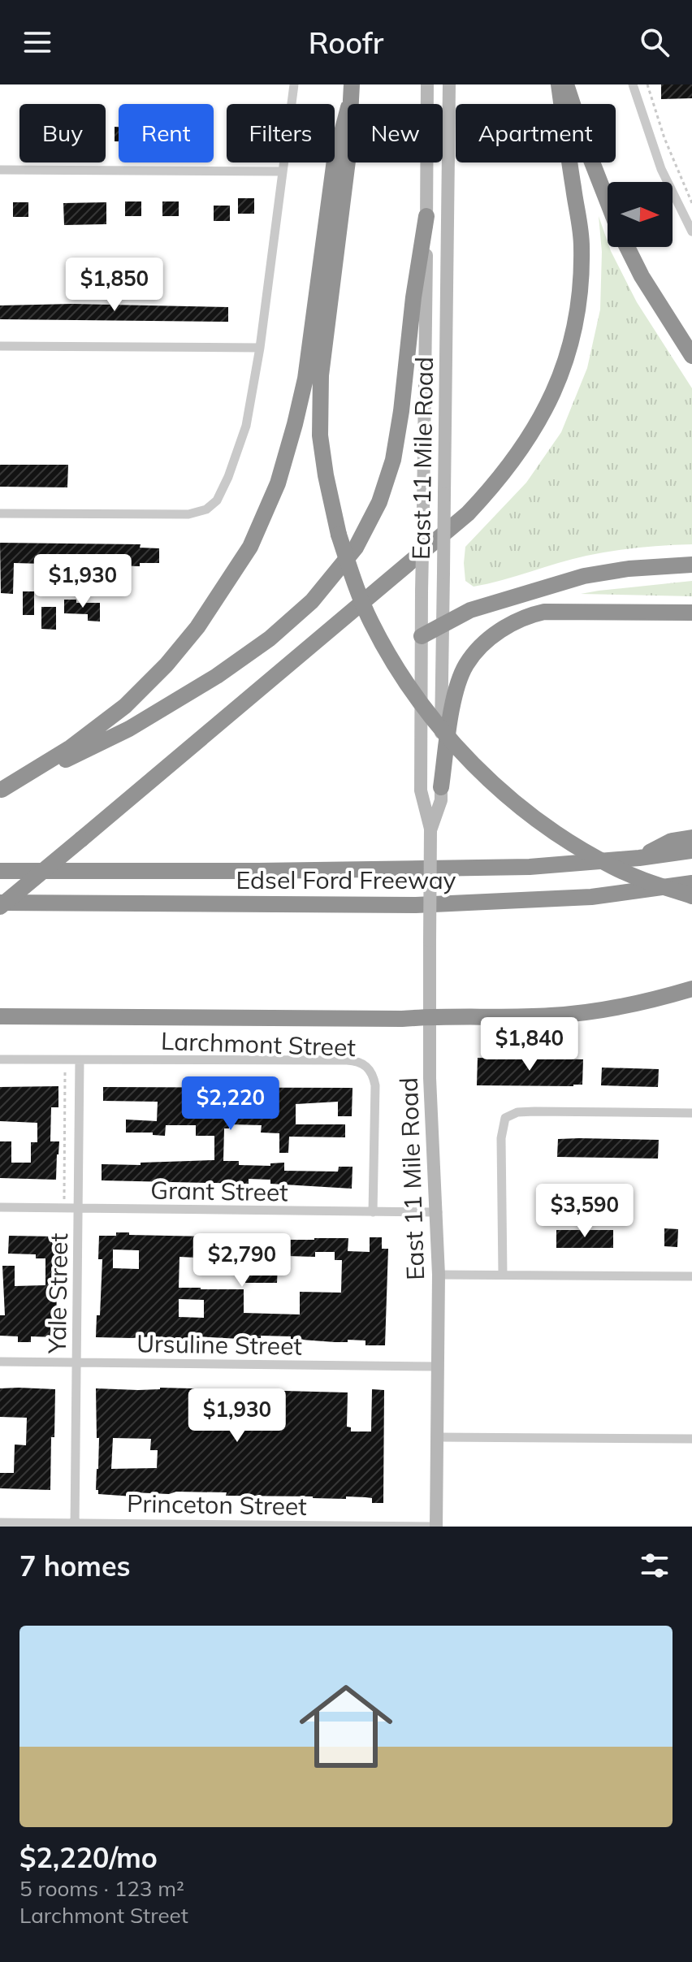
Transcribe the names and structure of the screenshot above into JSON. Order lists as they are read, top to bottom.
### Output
{
  "streets": {
    "highway": ["Edsel Ford Freeway"],
    "main road": ["East 11 Mile Road"],
    "street": [
      "Larchmont Street",
      "Grant Street",
      "Yale Street",
      "Ursuline Street",
      "Princeton Street"
    ]
  },
  "crossings": [
    ["East 11 Mile Road", "Grant Street"],
    ["East 11 Mile Road", "Ursuline Street"],
    ["East 11 Mile Road", "Princeton Street"],
    ["Larchmont Street", "Grant Street"],
    ["Larchmont Street", "Yale Street"],
    ["Grant Street", "Yale Street"],
    ["Yale Street", "Ursuline Street"],
    ["Yale Street", "Princeton Street"]
  ],
  "north": "right",
  "page": {
    "header": "Roofr",
    "chip": [
      "Buy",
      "Rent",
      "Filters",
      "New",
      "Apartment"
    ],
    "price": [
      "$1,850",
      "$1,930",
      "$1,840",
      "$2,220",
      "$3,590",
      "$2,790",
      "$1,930"
    ],
    "heading": "7 homes",
    "list": [
      {
        "name": "$2,220/mo",
        "note": "5 rooms · 123 m² · Larchmont Street"
      }
    ]
  }
}
